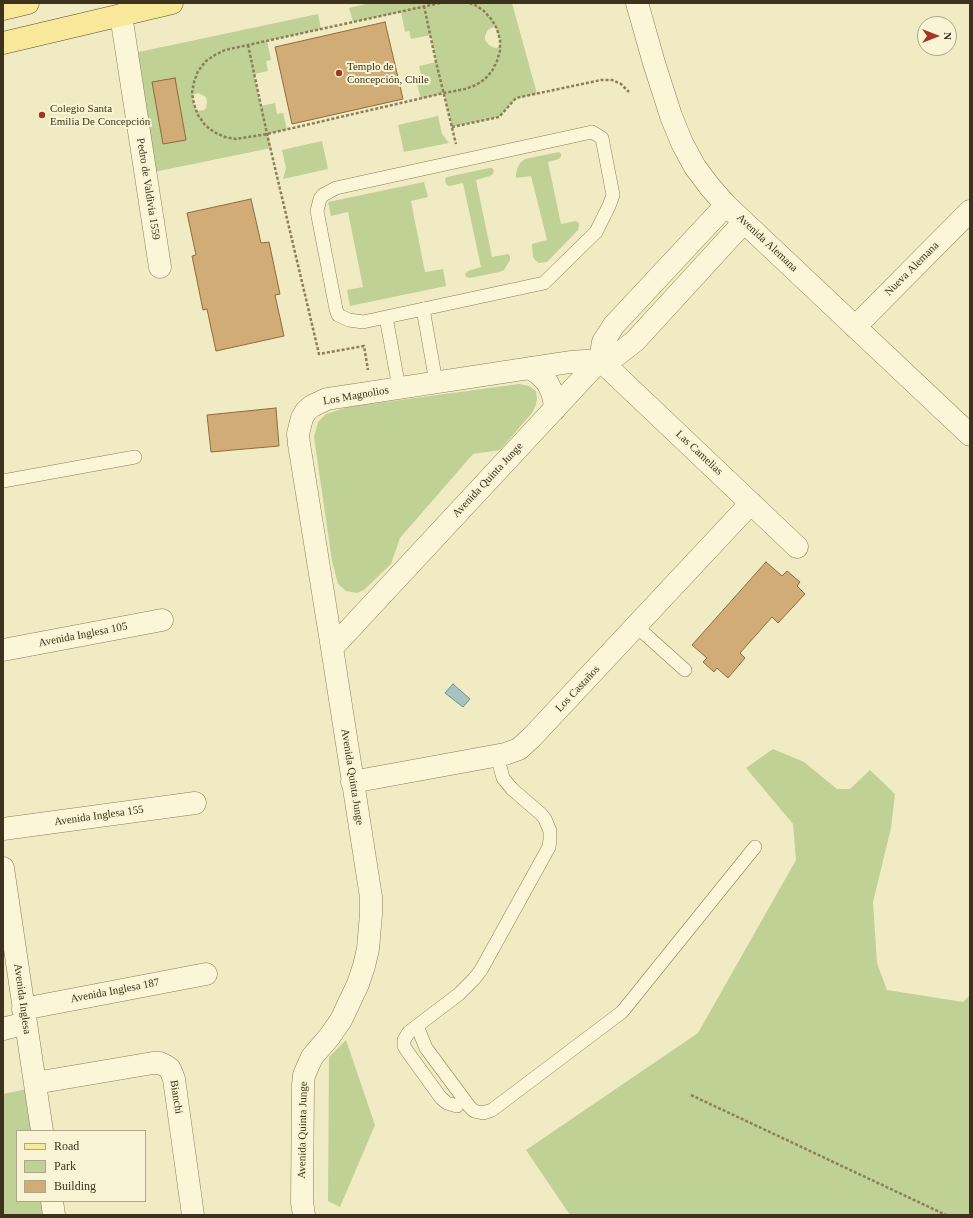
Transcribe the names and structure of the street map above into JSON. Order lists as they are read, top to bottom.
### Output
{
  "streets": {
    "street": [
      "Pedro de Valdivia 1559",
      "Avenida Alemana",
      "Nueva Alemana",
      "Los Magnolios",
      "Las Camelias",
      "Avenida Quinta Junge",
      "Avenida Inglesa 105",
      "Los Castaños",
      "Avenida Inglesa 155",
      "Avenida Inglesa 187",
      "Avenida Inglesa",
      "Bianchi"
    ]
  },
  "crossings": [
    ["Avenida Alemana", "Nueva Alemana"],
    ["Avenida Alemana", "Avenida Quinta Junge"],
    ["Los Magnolios", "Las Camelias"],
    ["Los Magnolios", "Avenida Quinta Junge"],
    ["Las Camelias", "Avenida Quinta Junge"],
    ["Las Camelias", "Los Castaños"],
    ["Avenida Quinta Junge", "Los Castaños"],
    ["Avenida Inglesa 187", "Avenida Inglesa"],
    ["Avenida Inglesa", "Bianchi"]
  ],
  "places": ["Templo de Concepción, Chile", "Colegio Santa Emilia De Concepción"],
  "legend": ["Road", "Park", "Building"],
  "north": "right"
}
